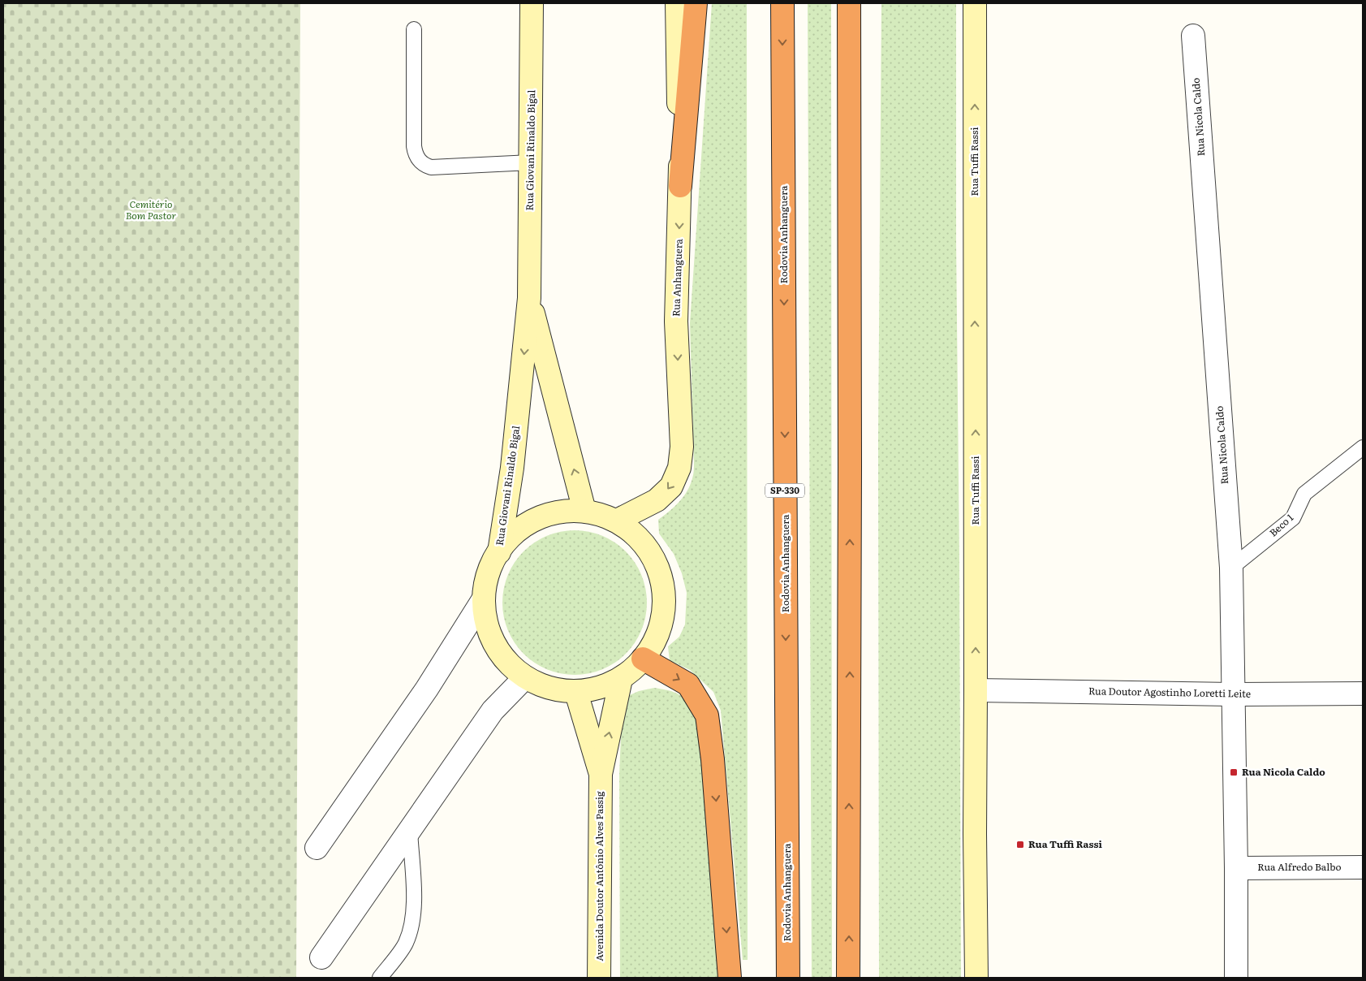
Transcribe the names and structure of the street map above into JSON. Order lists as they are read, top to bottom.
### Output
{
  "streets": {
    "highway": ["Rodovia Anhanguera", "SP-330"],
    "street": [
      "Rua Nicola Caldo",
      "Rua Giovani Rinaldo Bigal",
      "Rua Tuffi Rassi",
      "Rua Anhanguera",
      "Rua Doutor Agostinho Loretti Leite",
      "Rua Alfredo Balbo",
      "Avenida Doutor Antônio Alves Passig"
    ],
    "lane": ["Beco 1"]
  },
  "crossings": [
    ["Rua Nicola Caldo", "Beco 1"],
    ["Rua Nicola Caldo", "Rua Doutor Agostinho Loretti Leite"],
    ["Rua Nicola Caldo", "Rua Alfredo Balbo"],
    ["Rua Tuffi Rassi", "Rua Doutor Agostinho Loretti Leite"]
  ],
  "one_way": ["Rua Tuffi Rassi", "Rua Anhanguera"],
  "parks": ["Cemitério Bom Pastor"],
  "places": {
    "transit": ["Rua Nicola Caldo", "Rua Tuffi Rassi"]
  }
}
